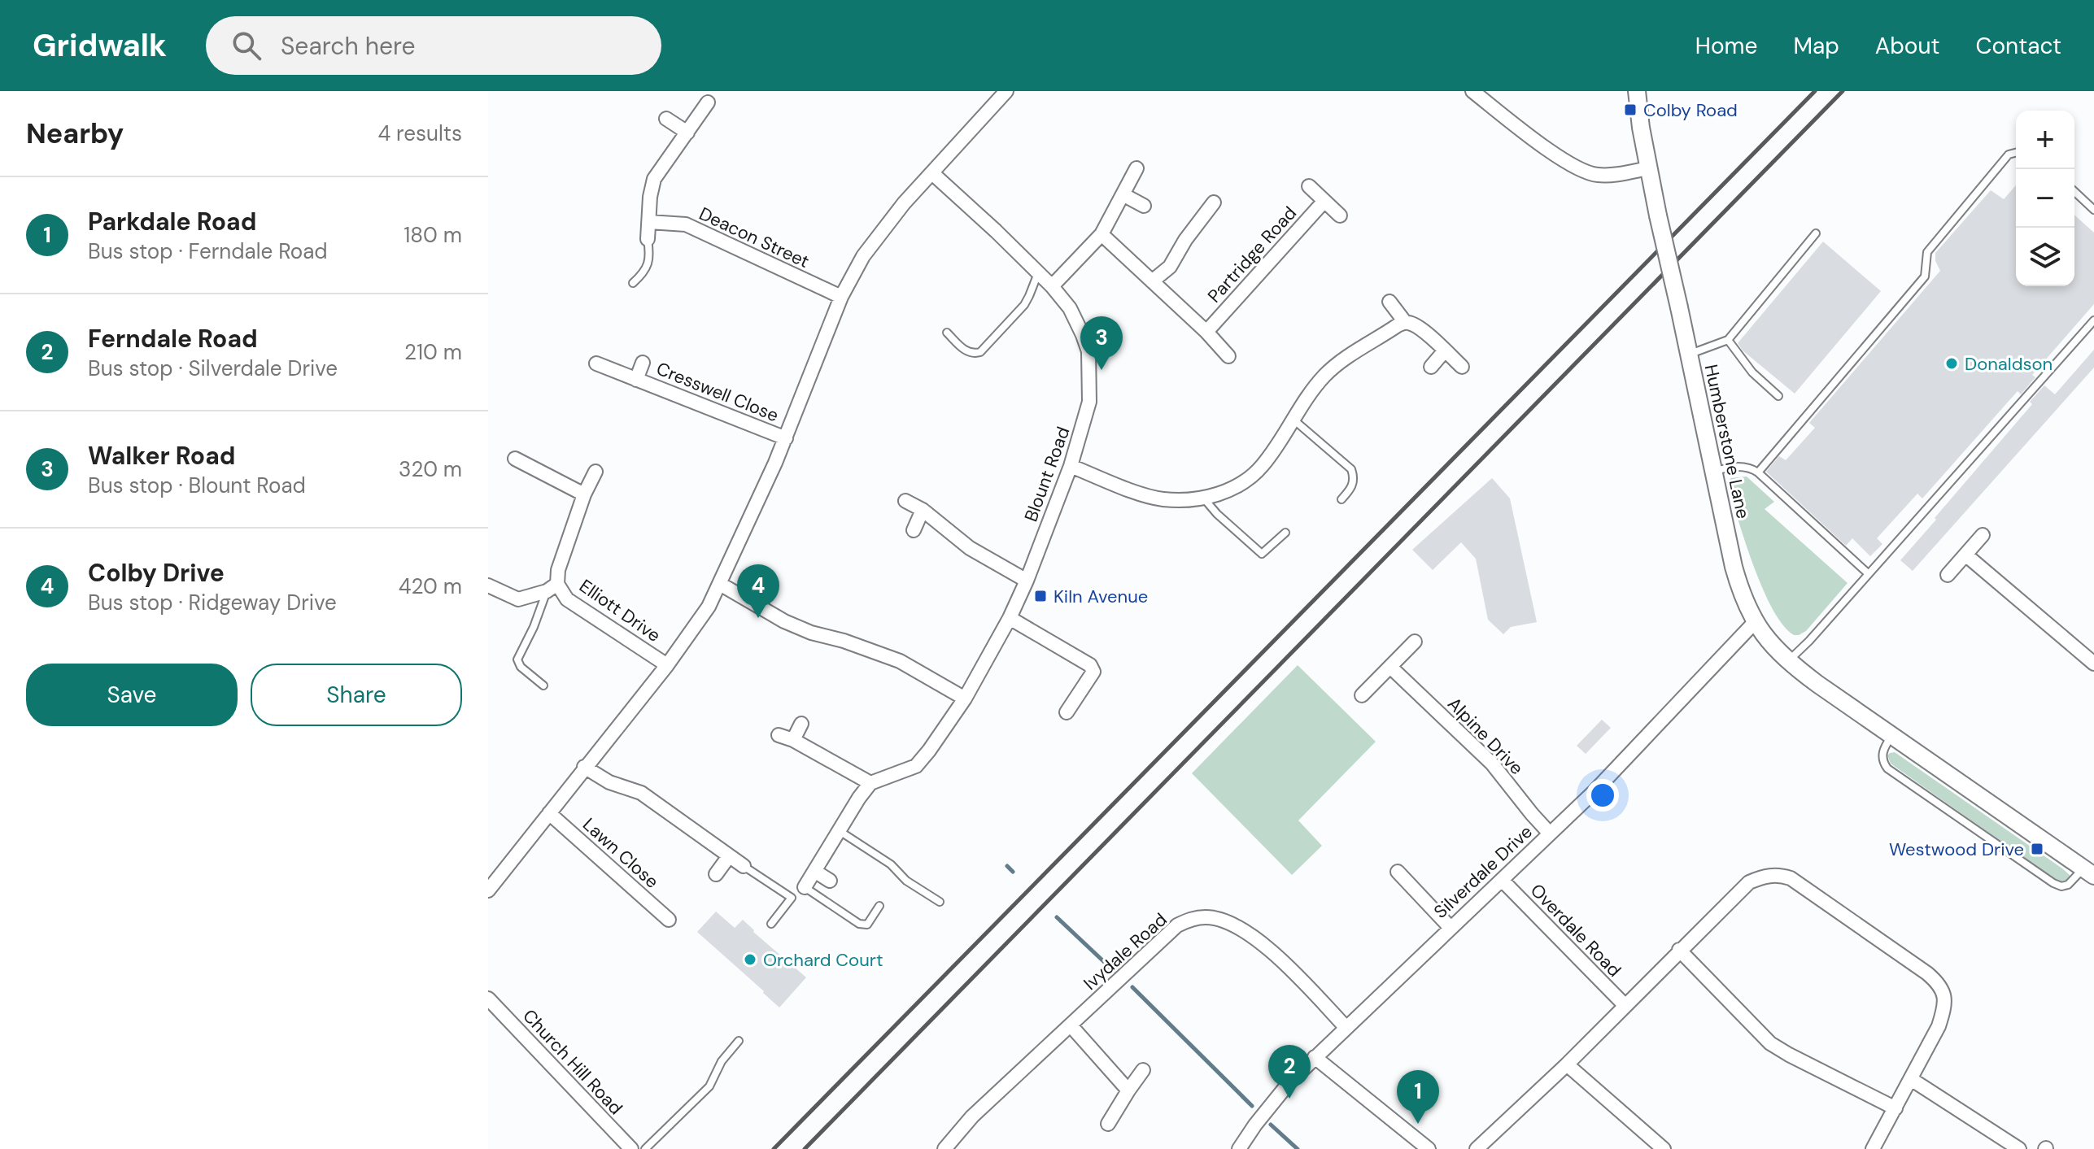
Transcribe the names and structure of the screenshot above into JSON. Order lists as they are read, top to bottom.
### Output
{
  "streets": {
    "street": [
      "Deacon Street",
      "Partridge Road",
      "Cresswell Close",
      "Humberstone Lane",
      "Blount Road",
      "Elliott Drive",
      "Alpine Drive",
      "Lawn Close",
      "Silverdale Drive",
      "Overdale Road",
      "Ivydale Road",
      "Church Hill Road"
    ]
  },
  "crossings": [
    ["Humberstone Lane", "Silverdale Drive"],
    ["Alpine Drive", "Silverdale Drive"],
    ["Silverdale Drive", "Overdale Road"],
    ["Silverdale Drive", "Ivydale Road"]
  ],
  "places": {
    "transit": ["Colby Road", "Kiln Avenue", "Westwood Drive"],
    "other": ["Donaldson", "Orchard Court"]
  },
  "page": {
    "header": "Gridwalk",
    "search": "Search here",
    "nav": [
      "Home",
      "Map",
      "About",
      "Contact"
    ],
    "heading": ["Nearby", "4 results"],
    "map_buttons": ["+", "−"],
    "list": [
      {
        "mark": "1",
        "name": "Parkdale Road",
        "note": "Bus stop · Ferndale Road",
        "value": "180 m"
      },
      {
        "mark": "2",
        "name": "Ferndale Road",
        "note": "Bus stop · Silverdale Drive",
        "value": "210 m"
      },
      {
        "mark": "3",
        "name": "Walker Road",
        "note": "Bus stop · Blount Road",
        "value": "320 m"
      },
      {
        "mark": "4",
        "name": "Colby Drive",
        "note": "Bus stop · Ridgeway Drive",
        "value": "420 m"
      }
    ],
    "pins": [
      "3",
      "4",
      "2",
      "1"
    ],
    "buttons": ["Save", "Share"]
  }
}
